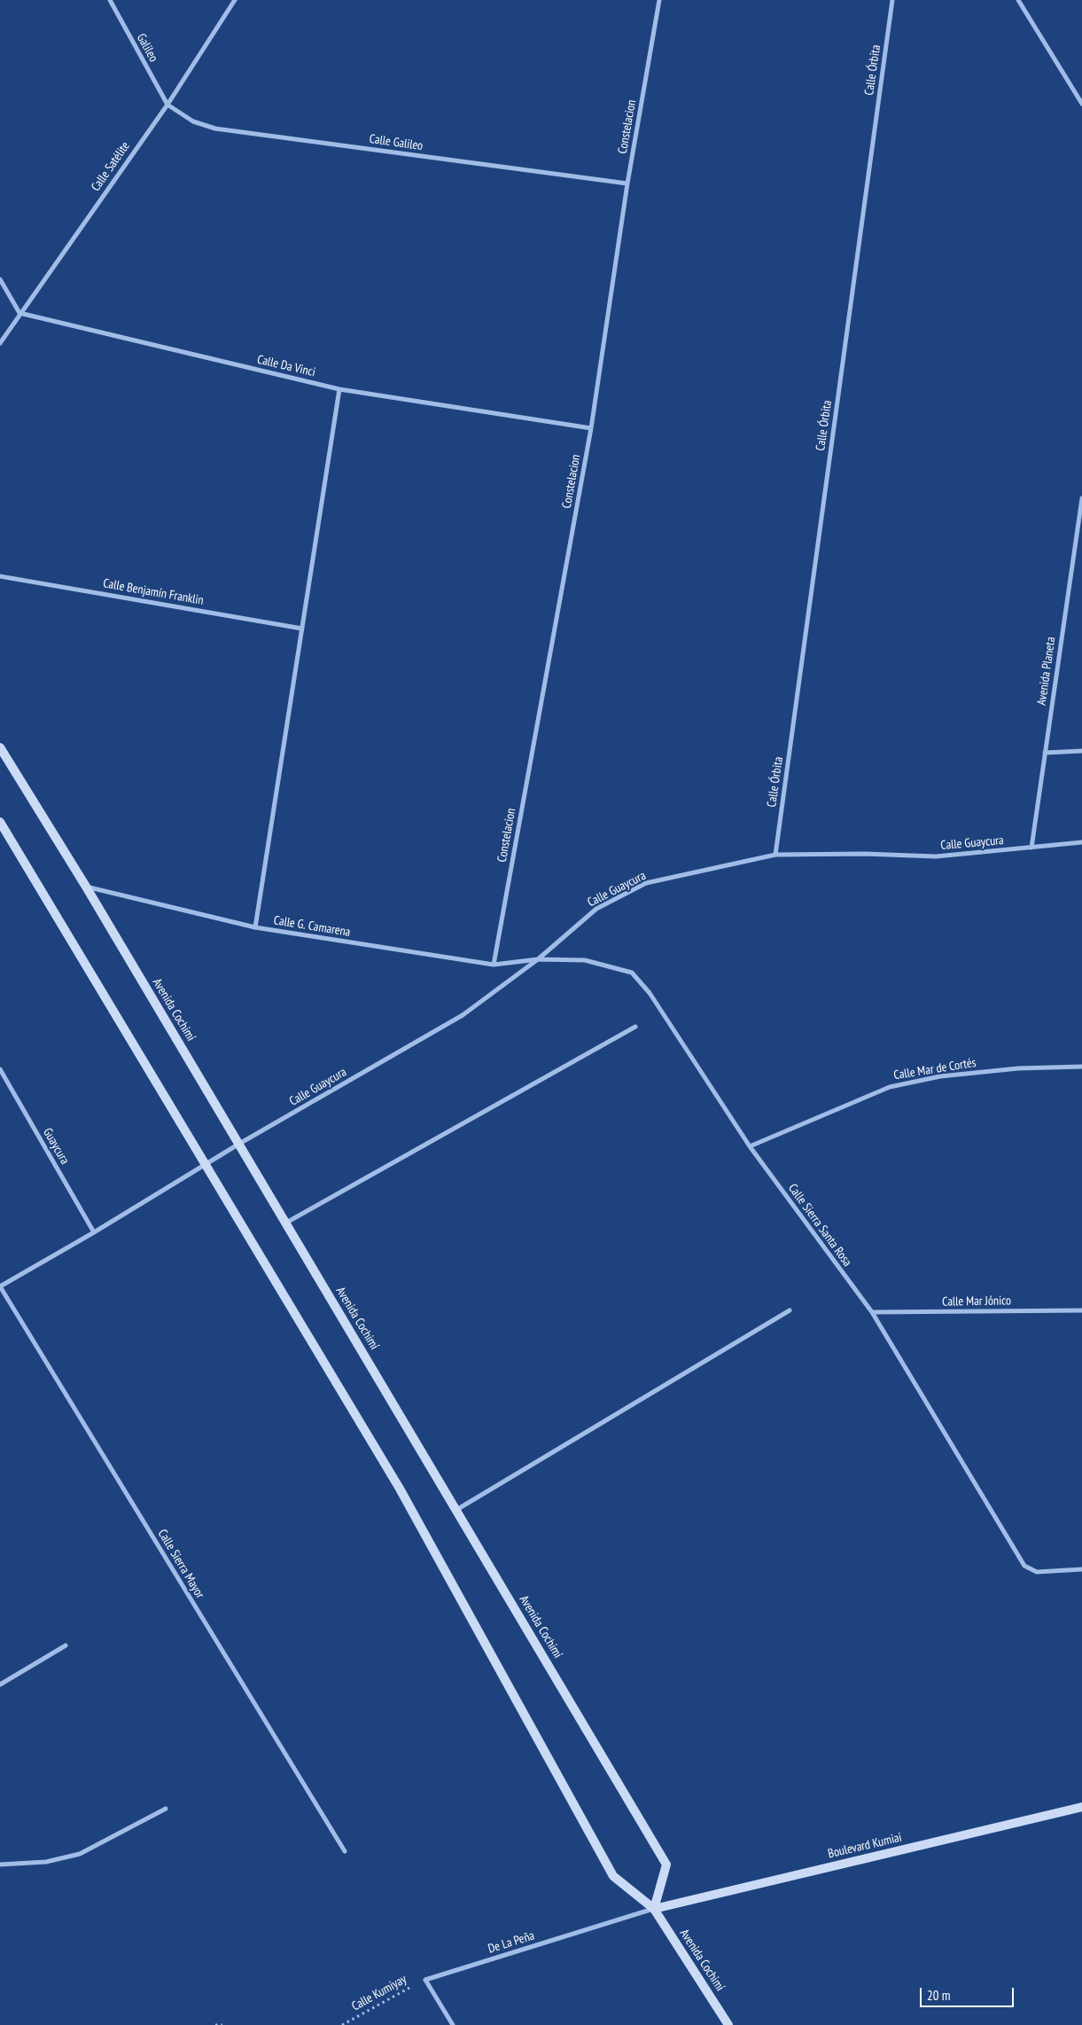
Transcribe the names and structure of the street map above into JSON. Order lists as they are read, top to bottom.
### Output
{
  "streets": {
    "street": [
      "Galileo",
      "Calle Órbita",
      "Constelacion",
      "Calle Galileo",
      "Calle Satélite",
      "Calle Da Vinci",
      "Calle Benjamín Franklin",
      "Avenida Planeta",
      "Calle Guaycura",
      "Calle G. Camarena",
      "Avenida Cochimí",
      "Calle Mar de Cortés",
      "Guaycura",
      "Calle Sierra Santa Rosa",
      "Calle Mar Jónico",
      "Calle Sierra Mayor",
      "Boulevard Kumiai",
      "De La Peña"
    ],
    "path": ["Calle Kumiyay"]
  },
  "crossings": [
    ["Galileo", "Calle Galileo"],
    ["Galileo", "Calle Satélite"],
    ["Calle Órbita", "Calle Guaycura"],
    ["Constelacion", "Calle Galileo"],
    ["Constelacion", "Calle Da Vinci"],
    ["Constelacion", "Calle G. Camarena"],
    ["Calle Galileo", "Calle Satélite"],
    ["Calle Satélite", "Calle Da Vinci"],
    ["Avenida Planeta", "Calle Guaycura"],
    ["Calle Guaycura", "Calle G. Camarena"],
    ["Calle Guaycura", "Avenida Cochimí"],
    ["Calle Guaycura", "Guaycura"],
    ["Calle Guaycura", "Calle Sierra Santa Rosa"],
    ["Calle G. Camarena", "Avenida Cochimí"],
    ["Calle G. Camarena", "Calle Sierra Santa Rosa"],
    ["Avenida Cochimí", "Boulevard Kumiai"],
    ["Avenida Cochimí", "De La Peña"],
    ["Calle Mar de Cortés", "Calle Sierra Santa Rosa"],
    ["Calle Sierra Santa Rosa", "Calle Mar Jónico"],
    ["Boulevard Kumiai", "De La Peña"],
    ["De La Peña", "Calle Kumiyay"]
  ],
  "scale_bar": "20 m"
}
